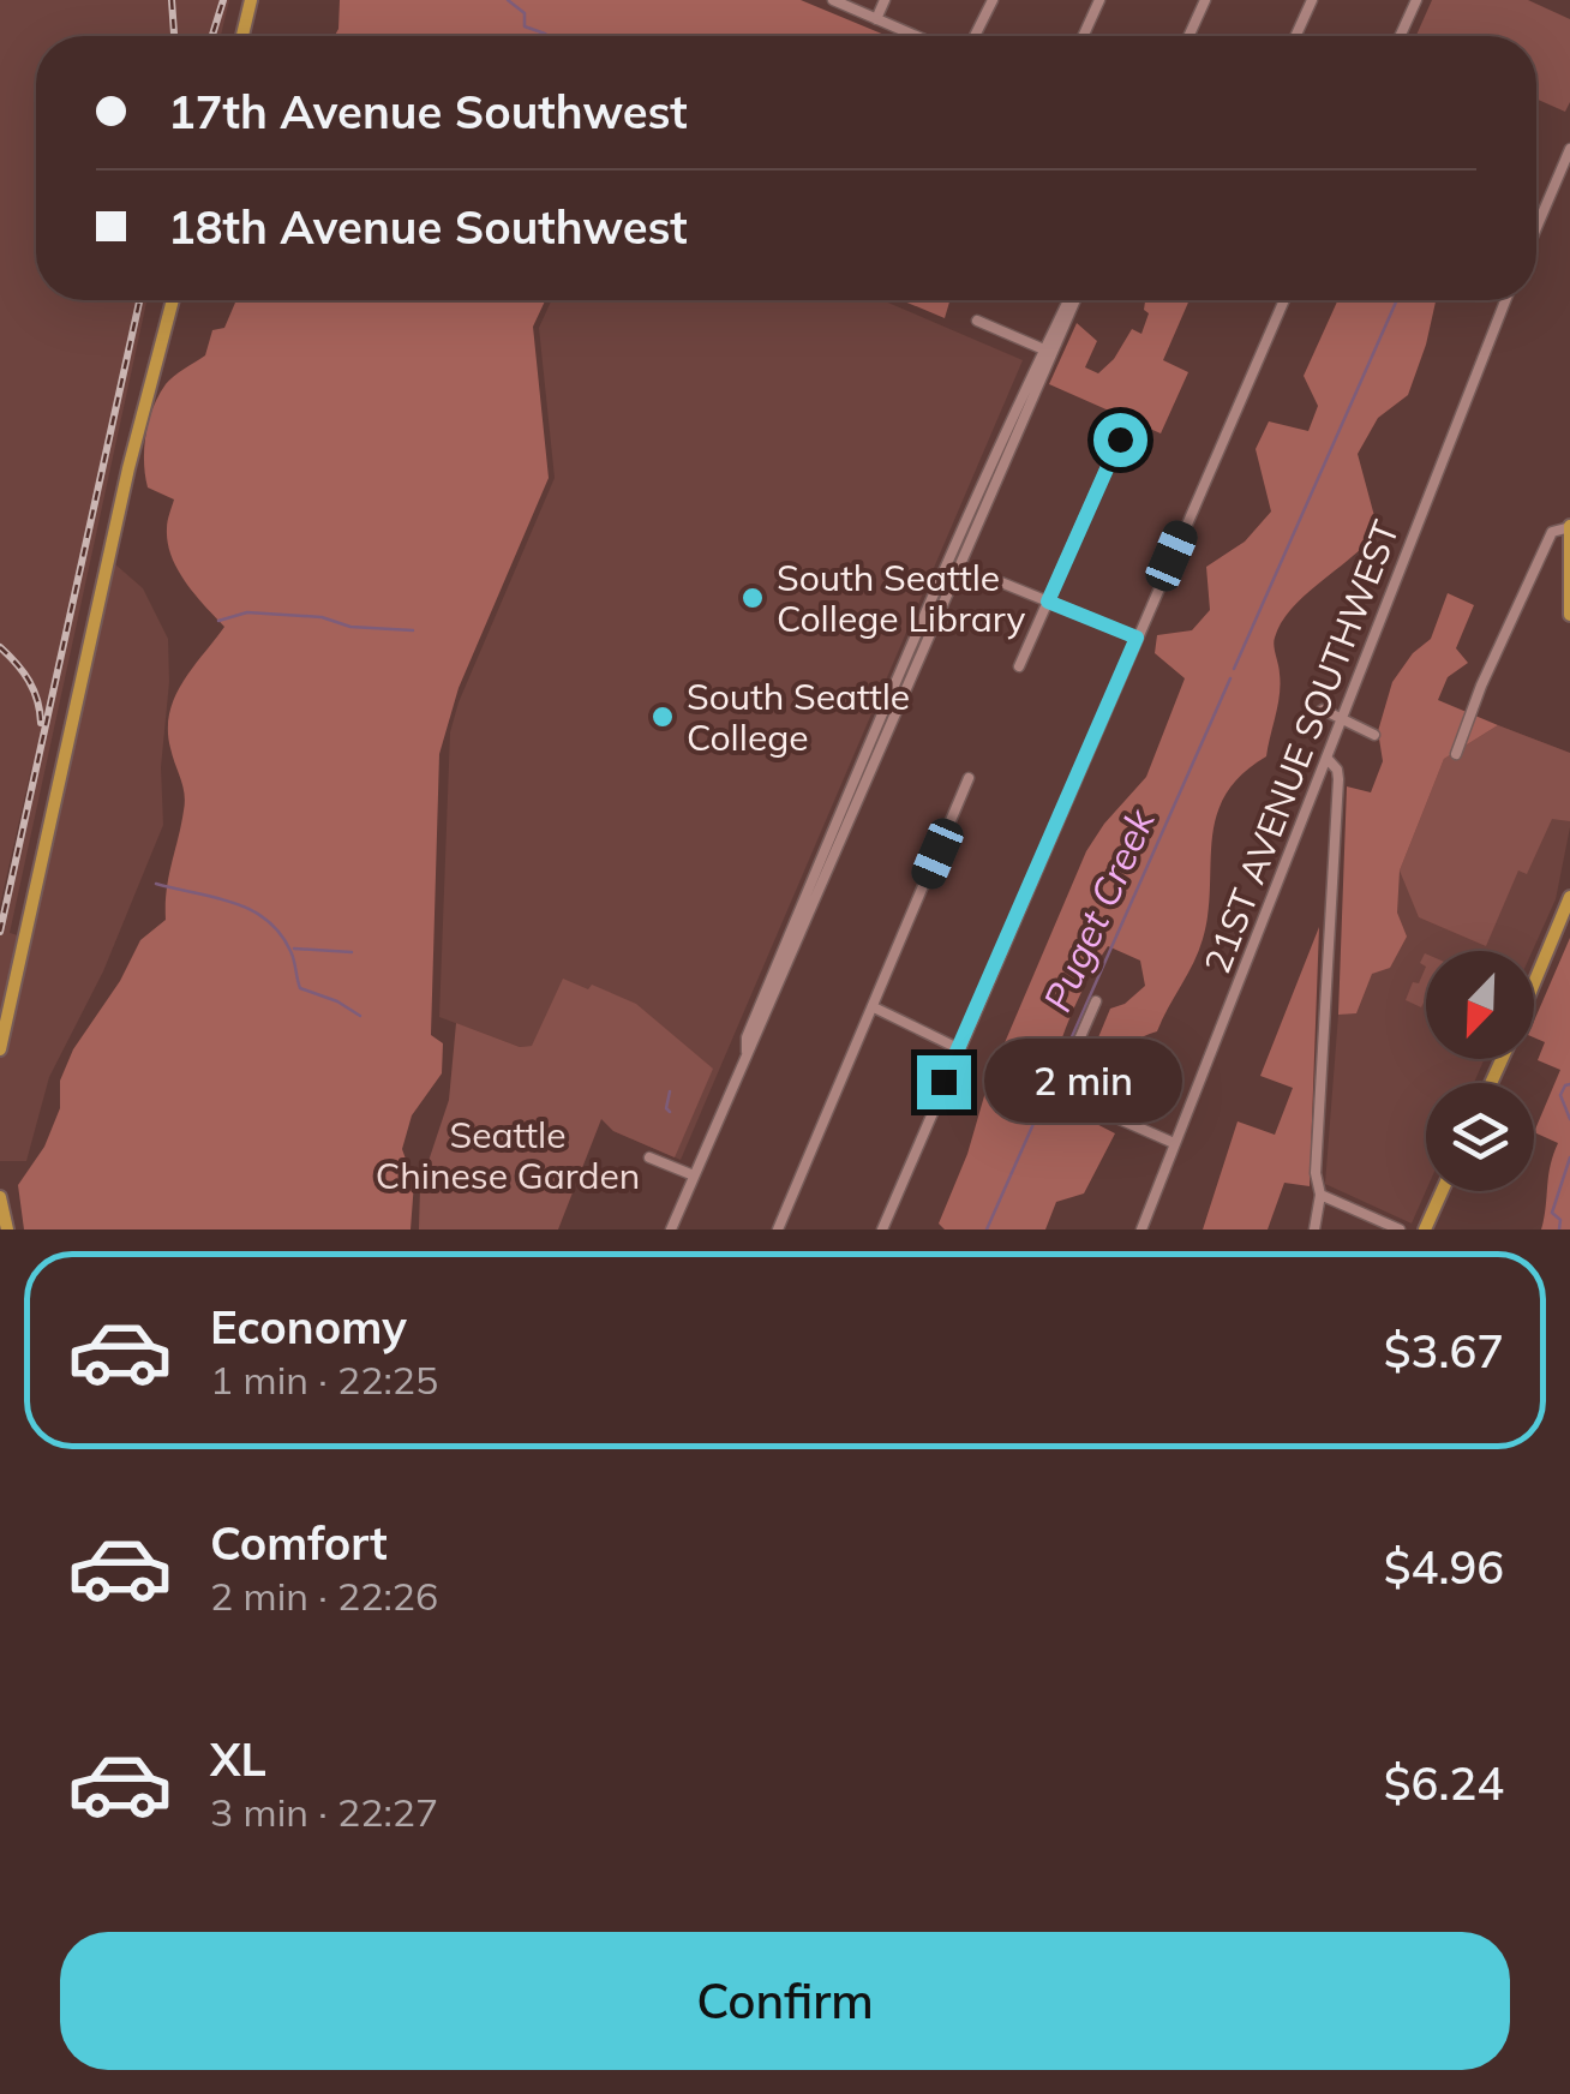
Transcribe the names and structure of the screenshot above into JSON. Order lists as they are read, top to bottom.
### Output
{
  "streets": {
    "street": ["21ST AVENUE SOUTHWEST"]
  },
  "water": ["Puget Creek"],
  "parks": ["Seattle Chinese Garden"],
  "places": ["South Seattle College Library", "South Seattle College"],
  "north": "bottom left",
  "page": {
    "banner": ["17th Avenue Southwest", "18th Avenue Southwest"],
    "bubble": "2 min",
    "list": [
      {
        "name": "Economy",
        "note": "1 min · 22:25",
        "value": "$3.67"
      },
      {
        "name": "Comfort",
        "note": "2 min · 22:26",
        "value": "$4.96"
      },
      {
        "name": "XL",
        "note": "3 min · 22:27",
        "value": "$6.24"
      }
    ],
    "buttons": "Confirm"
  }
}
